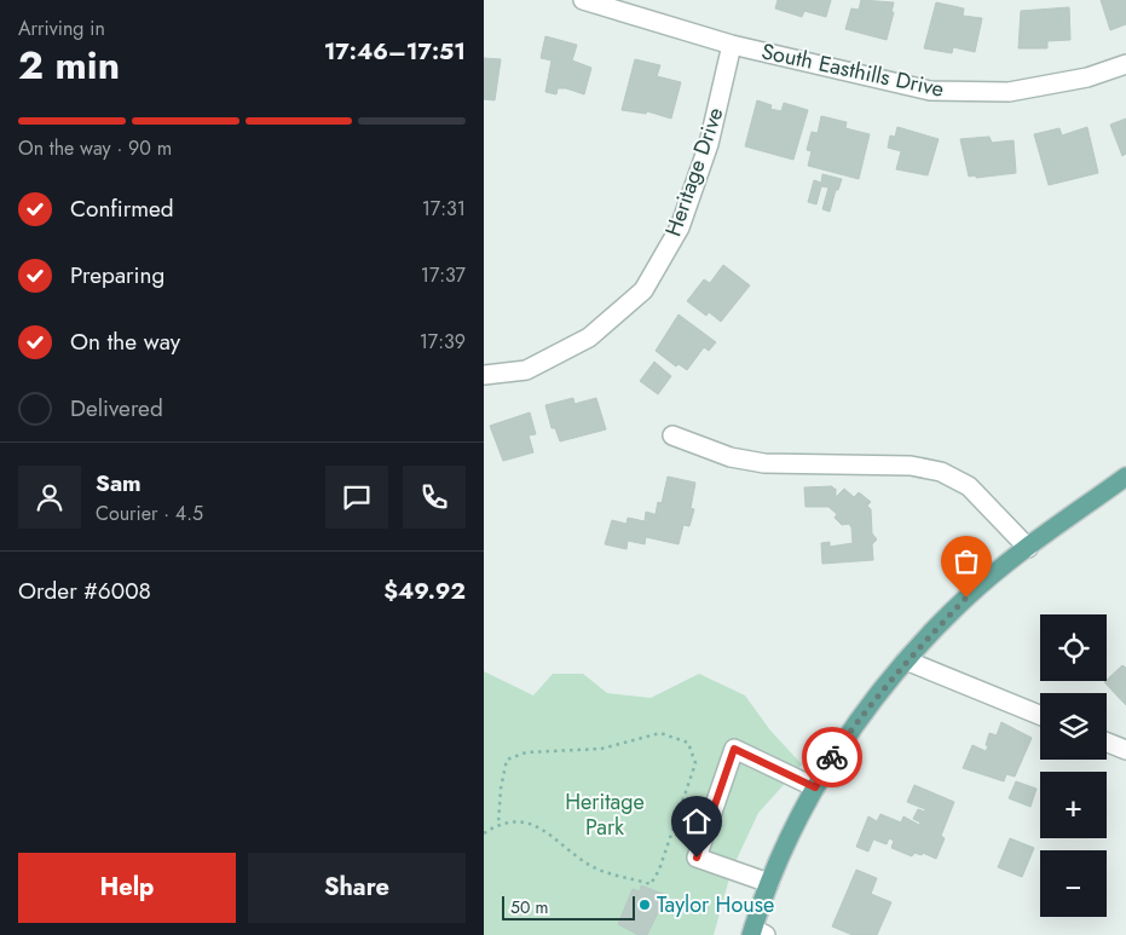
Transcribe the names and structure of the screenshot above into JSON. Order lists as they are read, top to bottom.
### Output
{
  "streets": {
    "street": ["South Easthills Drive", "Heritage Drive"]
  },
  "crossings": [
    ["South Easthills Drive", "Heritage Drive"]
  ],
  "parks": ["Heritage Park"],
  "places": ["Taylor House"],
  "scale_bar": "50 m",
  "page": {
    "heading": ["2 min", "Arriving in", "17:46–17:51"],
    "panel": [
      "Sam",
      "Courier · 4.5",
      "Order #6008",
      "$49.92"
    ],
    "bar": "On the way · 90 m",
    "list": [
      ["Confirmed", "17:31"],
      ["Preparing", "17:37"],
      ["On the way", "17:39"],
      "Delivered"
    ],
    "map_buttons": ["+", "−"],
    "buttons": ["Help", "Share"],
    "scale": "50 m"
  }
}
